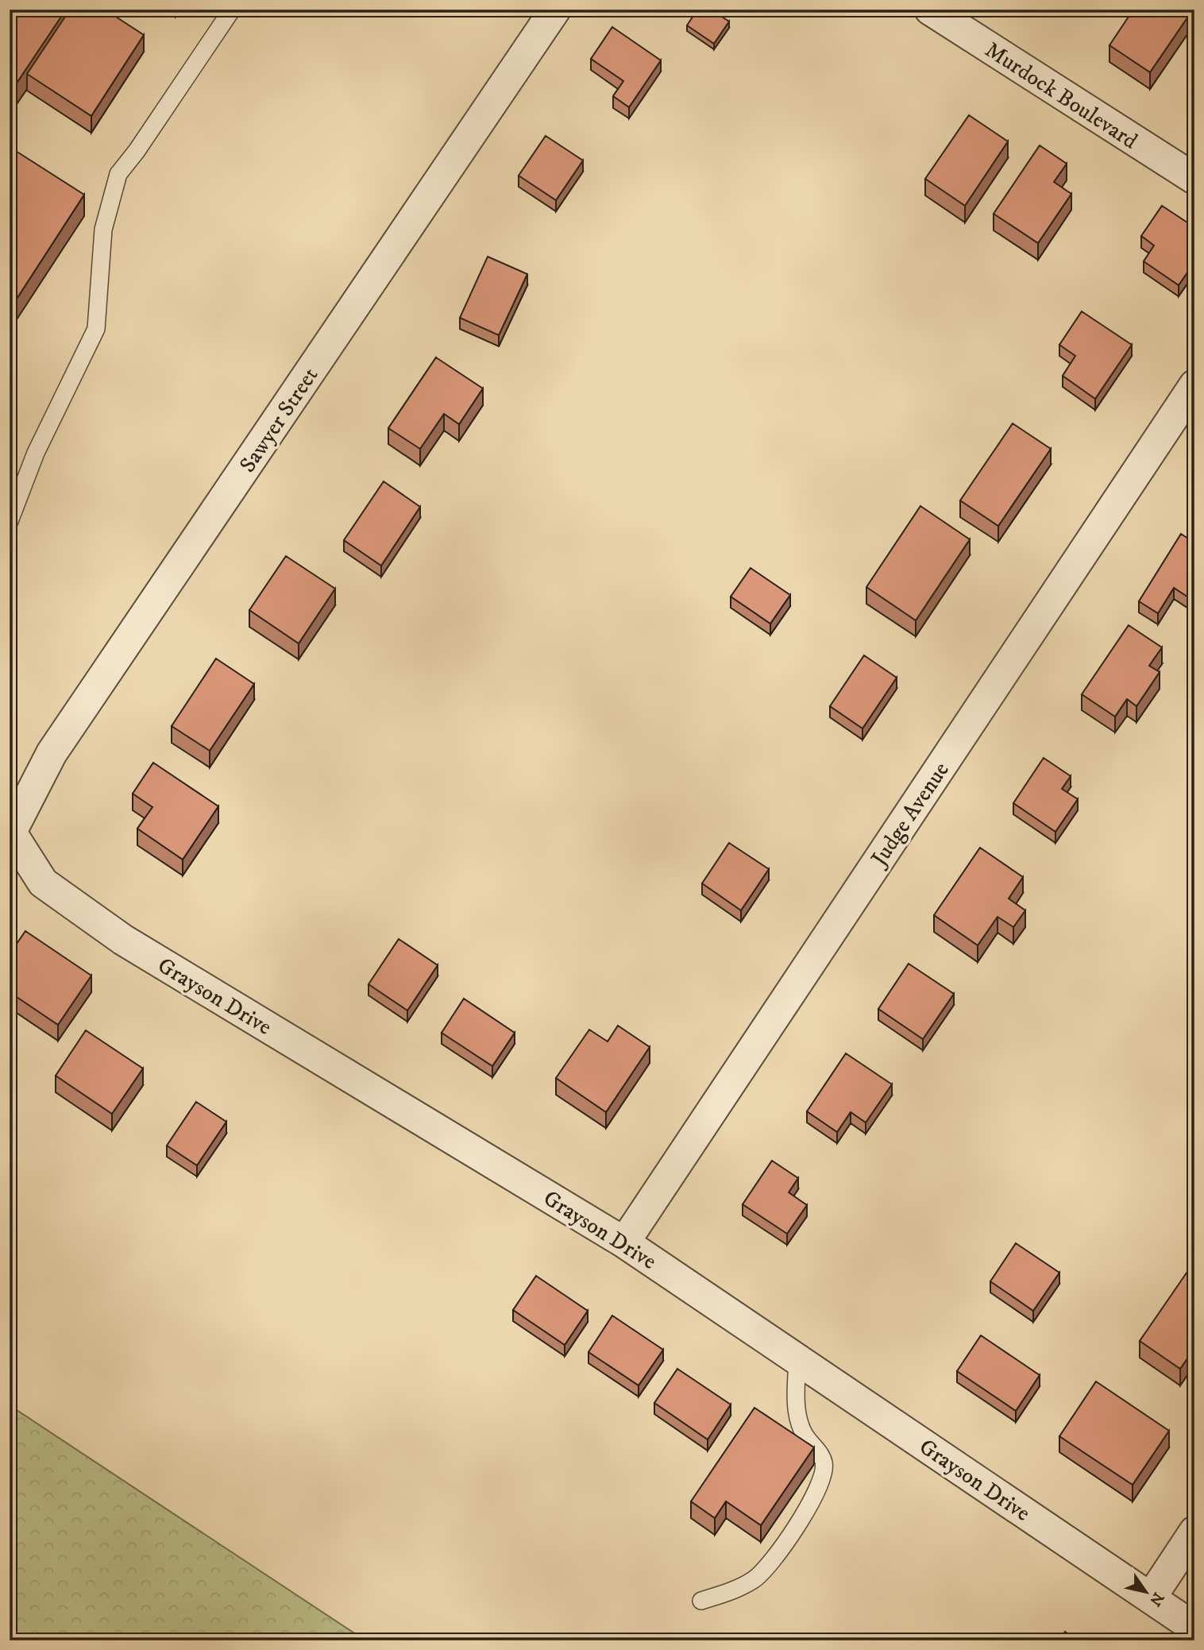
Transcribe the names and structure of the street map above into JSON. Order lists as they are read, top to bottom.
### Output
{
  "streets": {
    "street": [
      "Murdock Boulevard",
      "Sawyer Street",
      "Judge Avenue",
      "Grayson Drive"
    ]
  },
  "crossings": [
    ["Sawyer Street", "Grayson Drive"],
    ["Judge Avenue", "Grayson Drive"]
  ],
  "north": "bottom right"
}
